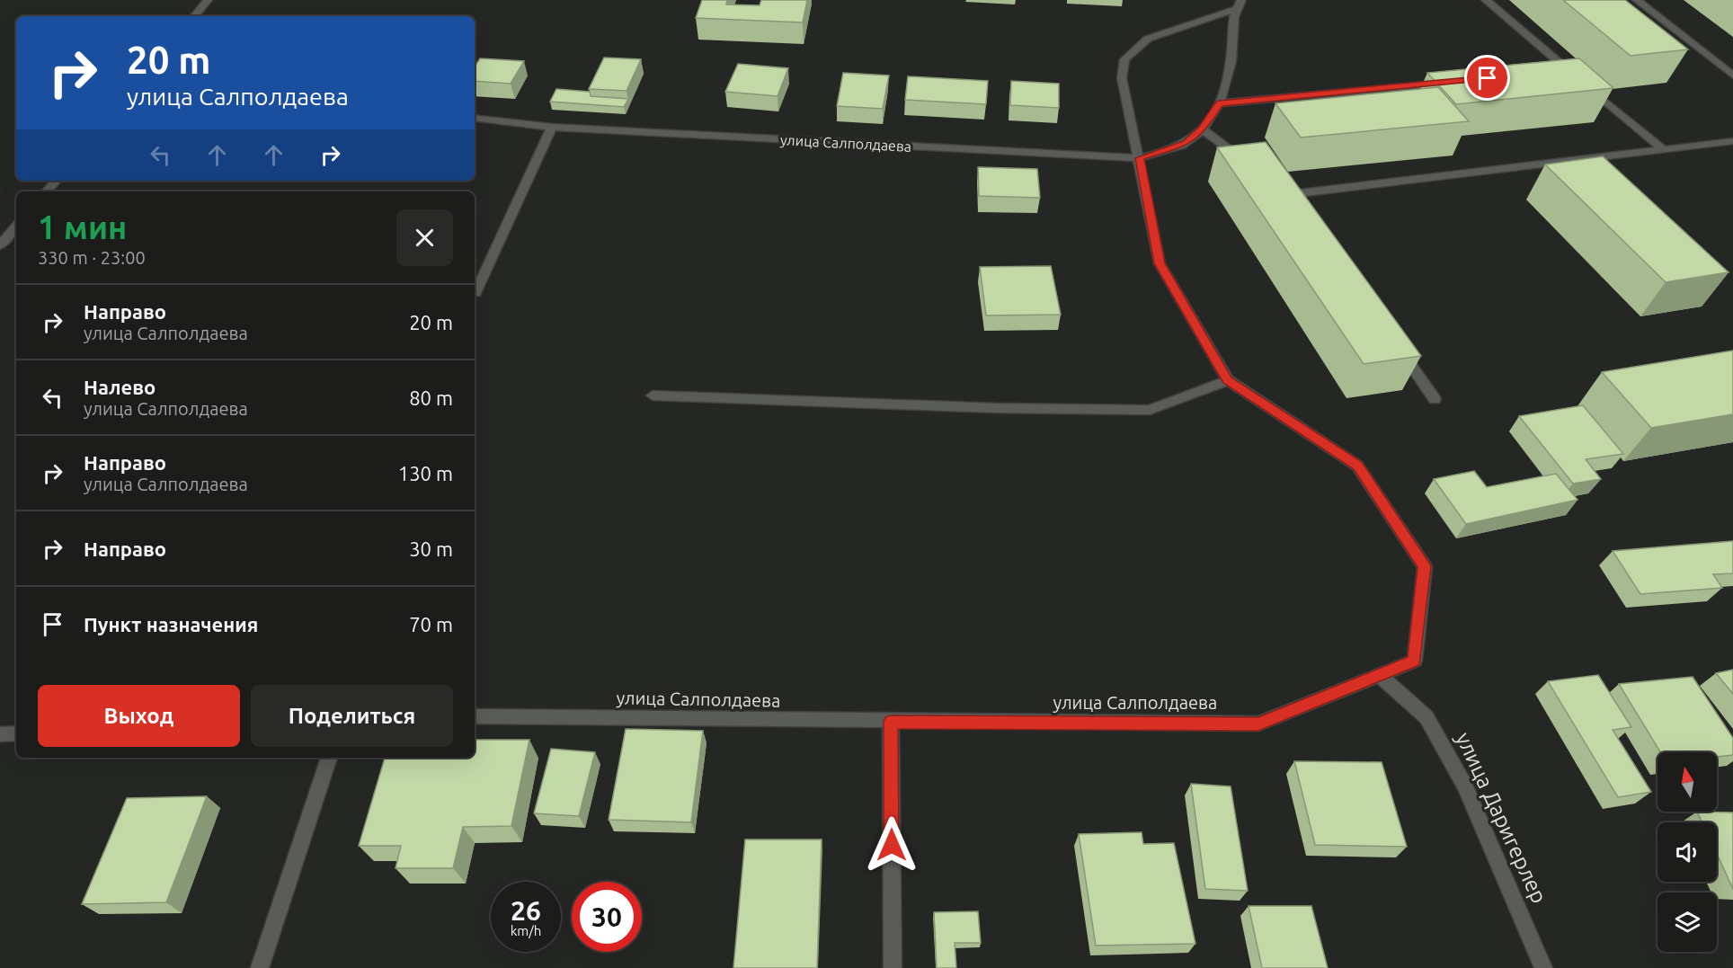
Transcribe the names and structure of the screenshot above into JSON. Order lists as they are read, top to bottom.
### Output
{
  "streets": {
    "street": ["улица Салполдаева", "улица Даригерлер"]
  },
  "crossings": [
    ["улица Салполдаева", "улица Даригерлер"]
  ],
  "north": "top",
  "page": {
    "turn": ["20 m", "улица Салполдаева"],
    "heading": ["1 мин", "330 m · 23:00"],
    "list": [
      {
        "name": "Направо",
        "note": "улица Салполдаева",
        "value": "20 m"
      },
      {
        "name": "Налево",
        "note": "улица Салполдаева",
        "value": "80 m"
      },
      {
        "name": "Направо",
        "note": "улица Салполдаева",
        "value": "130 m"
      },
      {
        "name": "Направо",
        "value": "30 m"
      },
      {
        "name": "Пункт назначения",
        "value": "70 m"
      }
    ],
    "buttons": ["Выход", "Поделиться"],
    "speed": "26 km/h",
    "limit": "30"
  }
}
